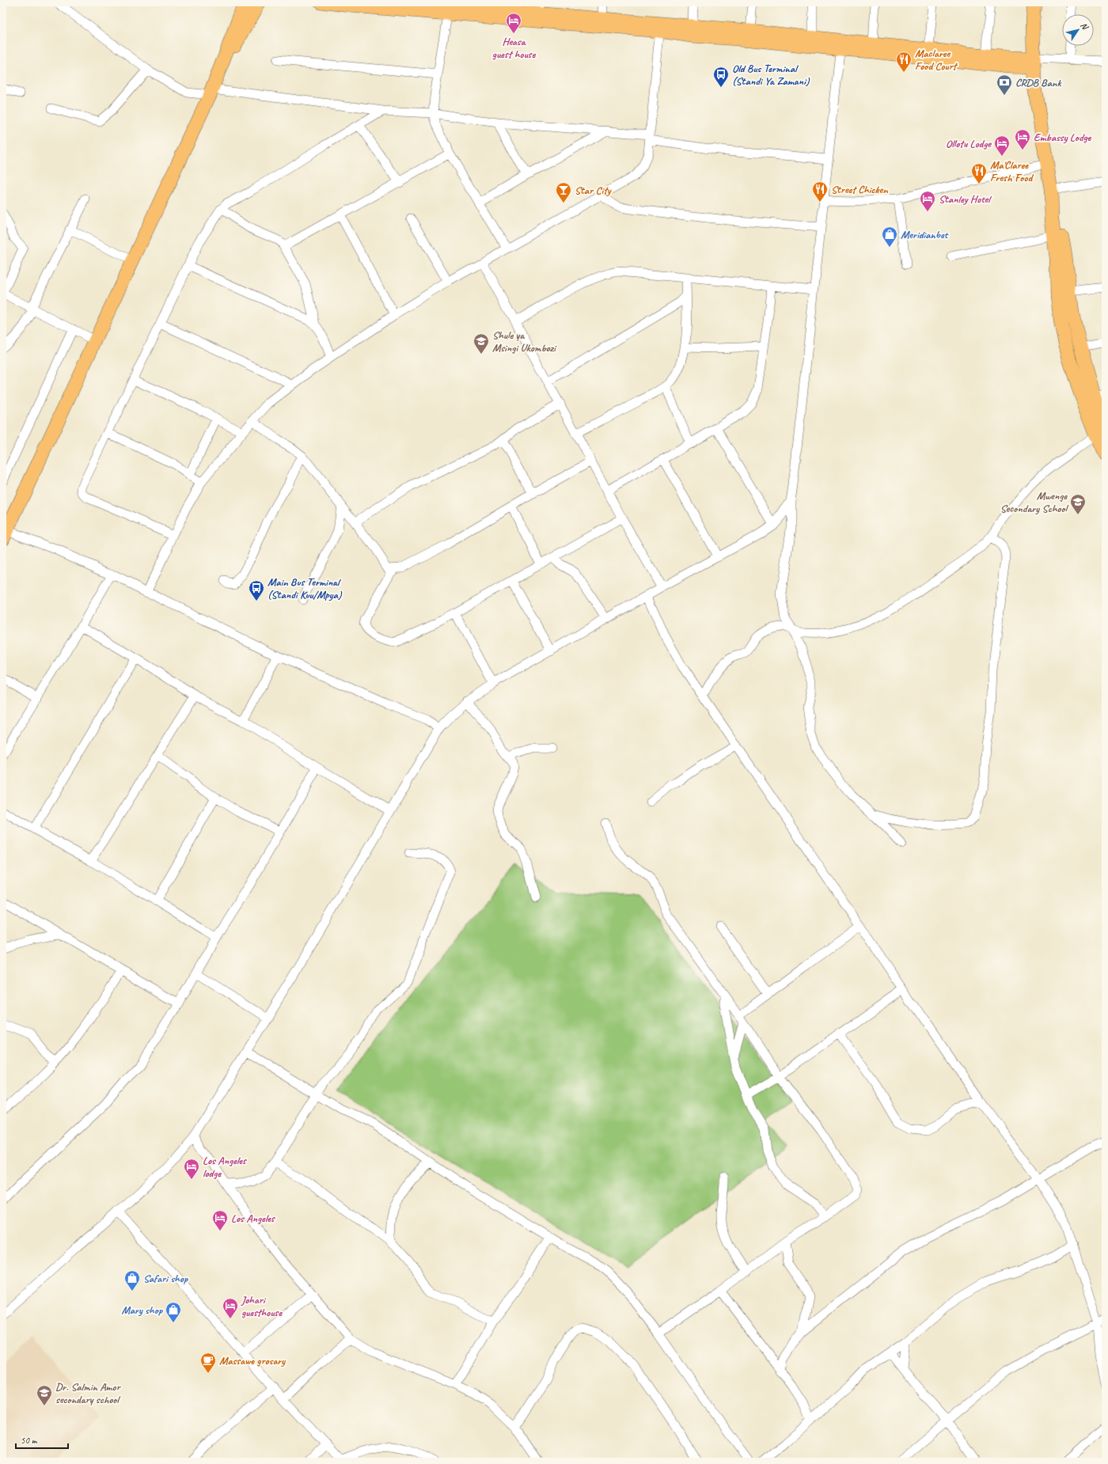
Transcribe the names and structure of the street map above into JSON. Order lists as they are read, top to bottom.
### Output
{
  "places": {
    "hotel": [
      "Heasa guest house",
      "Embassy Lodge",
      "Ollotu Lodge",
      "Stanley Hotel",
      "Los Angeles lodge",
      "Los Angeles",
      "Johari guesthouse"
    ],
    "restaurant": ["Maclaree Food Court", "Ma'Claree Fresh Food", "Street Chicken"],
    "bus stop": ["Old Bus Terminal (Standi Ya Zamani)", "Main Bus Terminal (Standi Kuu/Mpya)"],
    "bank": ["CRDB Bank"],
    "bar": ["Star City"],
    "shop": ["Meridianbet", "Safari shop", "Mary shop"],
    "school or university": ["Shule ya Msingi Ukombozi", "Mwenge Secondary School", "Dr. Salmin Amor secondary school"],
    "cafe": ["Massawe grosary"]
  },
  "scale_bar": "50 m",
  "north": "top right"
}
